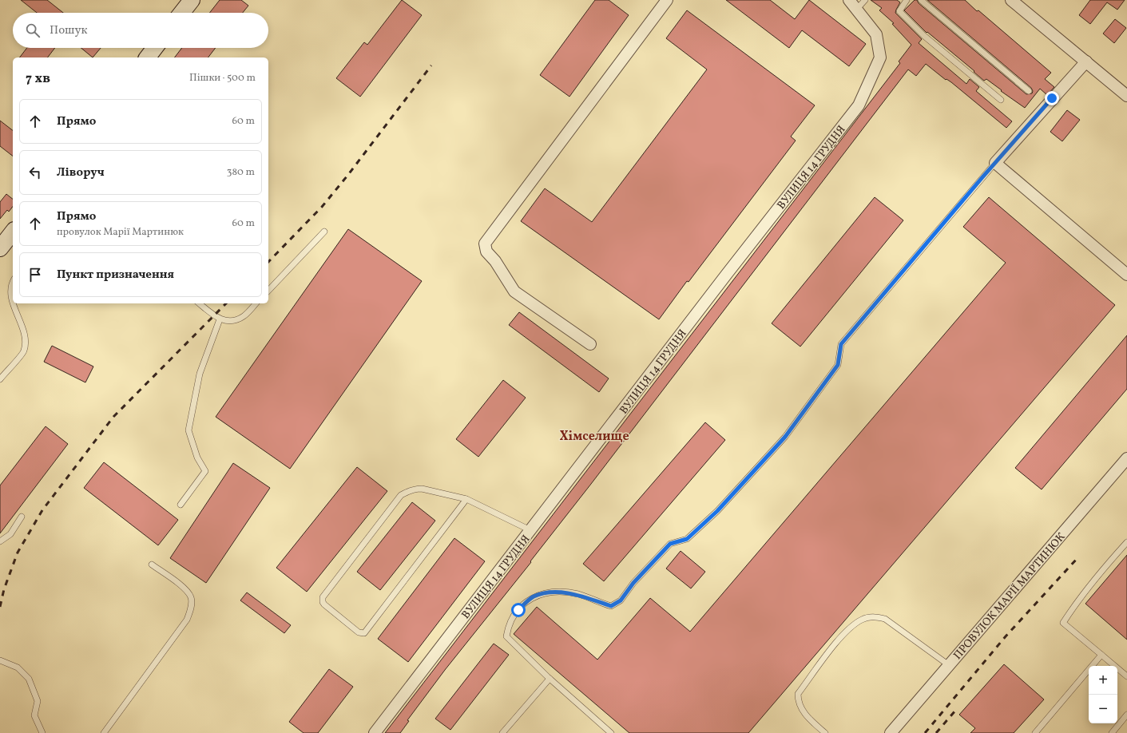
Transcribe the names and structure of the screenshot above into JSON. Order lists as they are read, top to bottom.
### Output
{
  "streets": {
    "street": ["ВУЛИЦЯ 14 ГРУДНЯ", "ПРОВУЛОК МАРІЇ МАРТИНЮК"]
  },
  "districts": ["Хімселище"],
  "page": {
    "search": "Пошук",
    "heading": ["7 хв", "Пішки · 500 m"],
    "list": [
      ["Прямо", "60 m"],
      ["Ліворуч", "380 m"],
      ["Прямо", "провулок Марії Мартинюк", "60 m"],
      "Пункт призначення"
    ],
    "map_buttons": ["+", "−"]
  }
}
